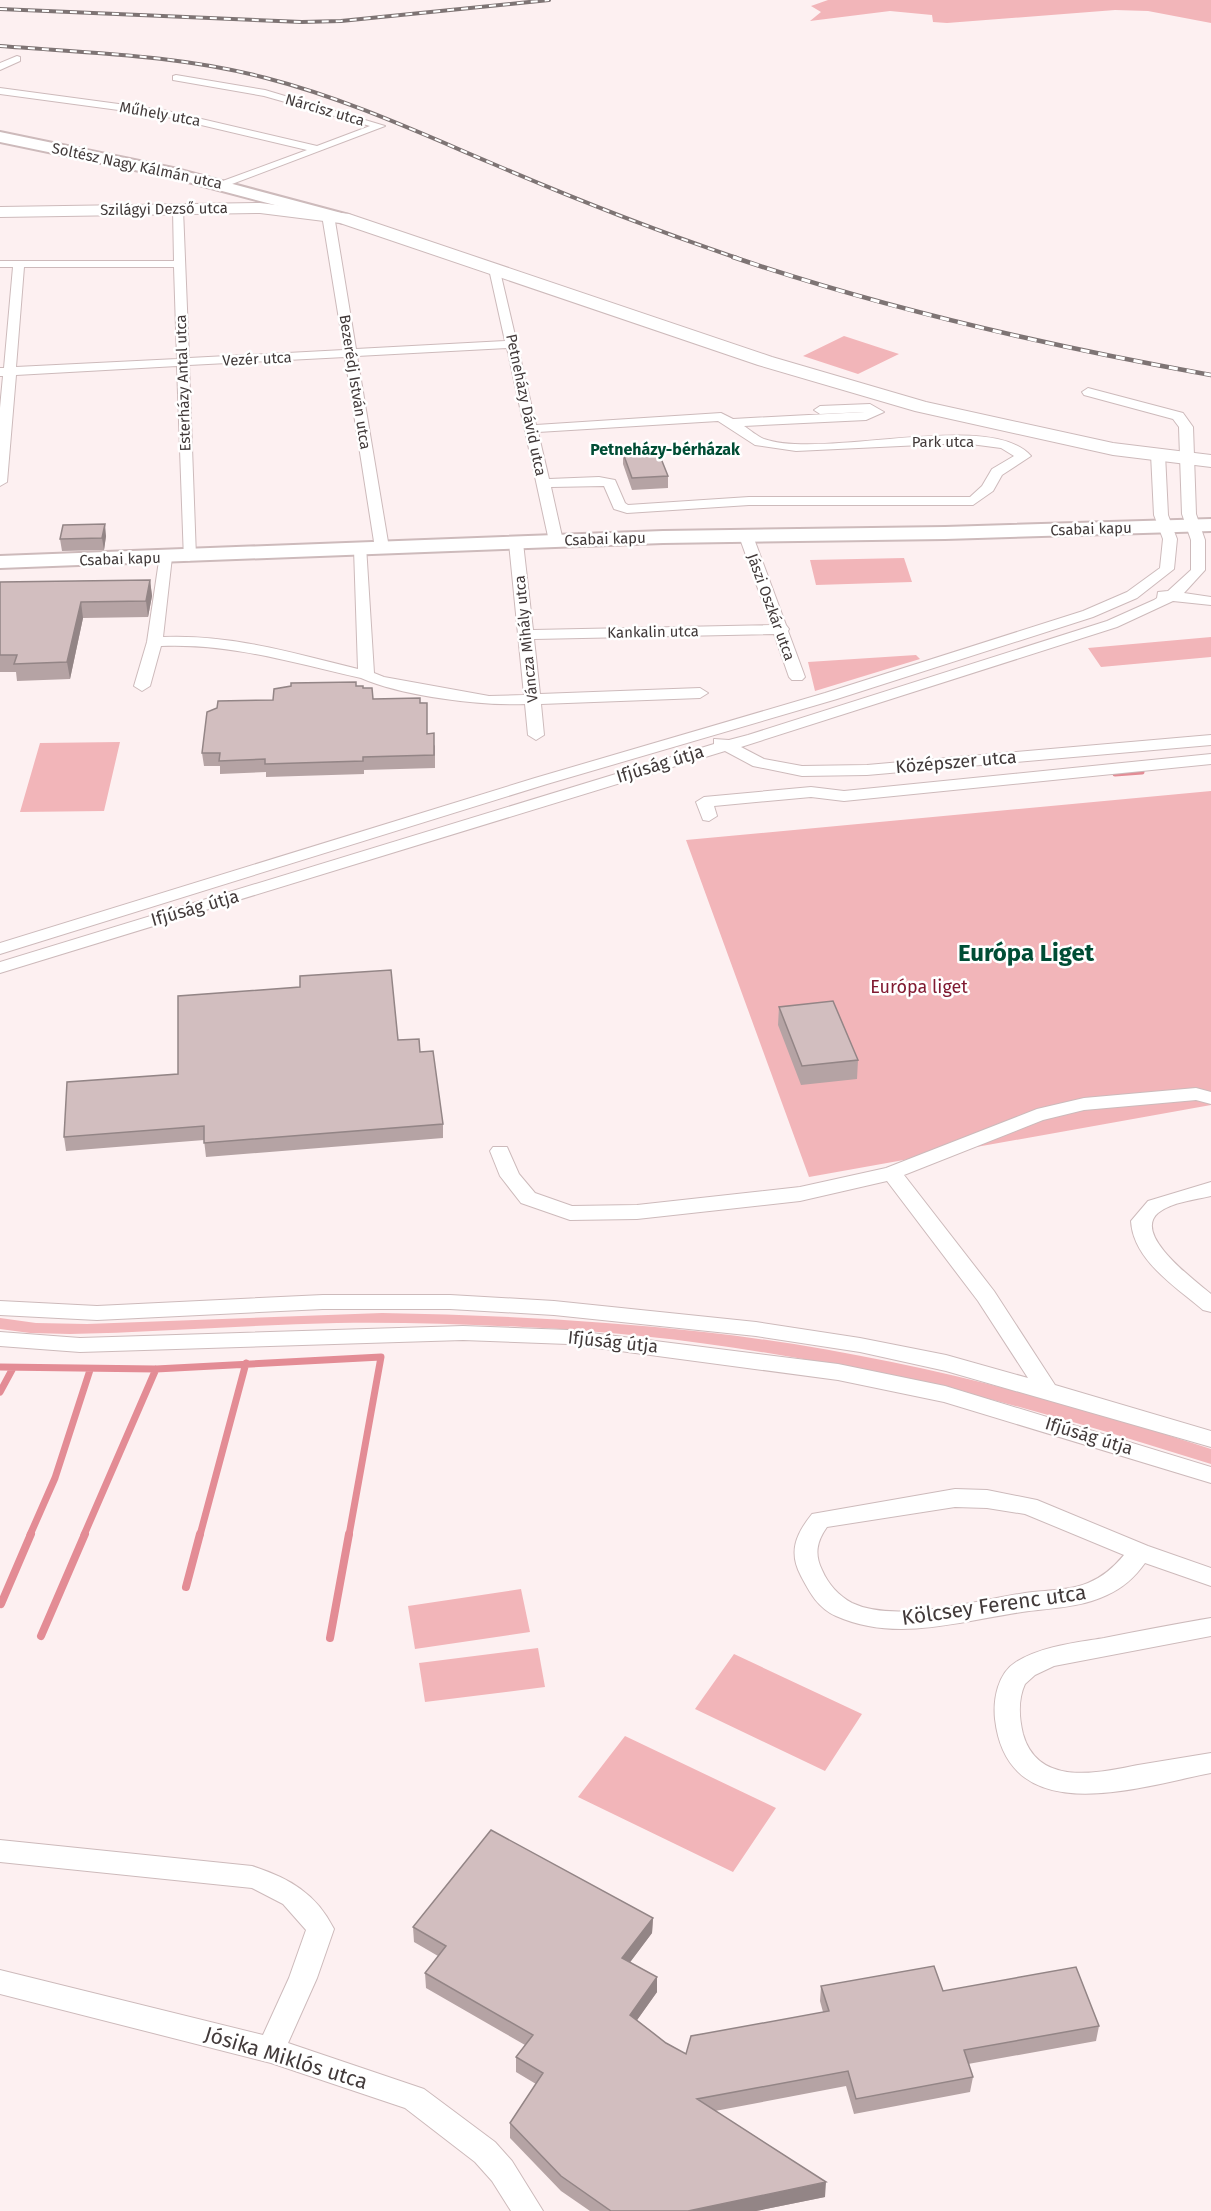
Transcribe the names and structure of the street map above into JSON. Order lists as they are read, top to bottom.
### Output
{
  "streets": {
    "main road": ["Szilágyi Dezső utca"],
    "street": [
      "Nárcisz utca",
      "Műhely utca",
      "Soltész Nagy Kálmán utca",
      "Vezér utca",
      "Bezerédj István utca",
      "Esterházy Antal utca",
      "Petneházy Dávid utca",
      "Park utca",
      "Csabai kapu",
      "Jászi Oszkár utca",
      "Kankalin utca",
      "Váncza Mihály utca",
      "Középszer utca",
      "Ifjúság útja",
      "Kölcsey Ferenc utca",
      "Jósika Miklós utca"
    ]
  },
  "crossings": [
    ["Nárcisz utca", "Műhely utca"],
    ["Nárcisz utca", "Soltész Nagy Kálmán utca"],
    ["Soltész Nagy Kálmán utca", "Szilágyi Dezső utca"],
    ["Szilágyi Dezső utca", "Bezerédj István utca"],
    ["Szilágyi Dezső utca", "Esterházy Antal utca"],
    ["Szilágyi Dezső utca", "Petneházy Dávid utca"],
    ["Szilágyi Dezső utca", "Ifjúság útja"],
    ["Vezér utca", "Bezerédj István utca"],
    ["Vezér utca", "Esterházy Antal utca"],
    ["Vezér utca", "Petneházy Dávid utca"],
    ["Bezerédj István utca", "Csabai kapu"],
    ["Esterházy Antal utca", "Csabai kapu"],
    ["Petneházy Dávid utca", "Park utca"],
    ["Petneházy Dávid utca", "Csabai kapu"],
    ["Csabai kapu", "Jászi Oszkár utca"],
    ["Csabai kapu", "Váncza Mihály utca"],
    ["Csabai kapu", "Ifjúság útja"],
    ["Jászi Oszkár utca", "Kankalin utca"],
    ["Kankalin utca", "Váncza Mihály utca"],
    ["Középszer utca", "Ifjúság útja"]
  ],
  "districts": ["Petneházy-bérházak", "Európa Liget"],
  "parks": ["Európa liget"]
}
